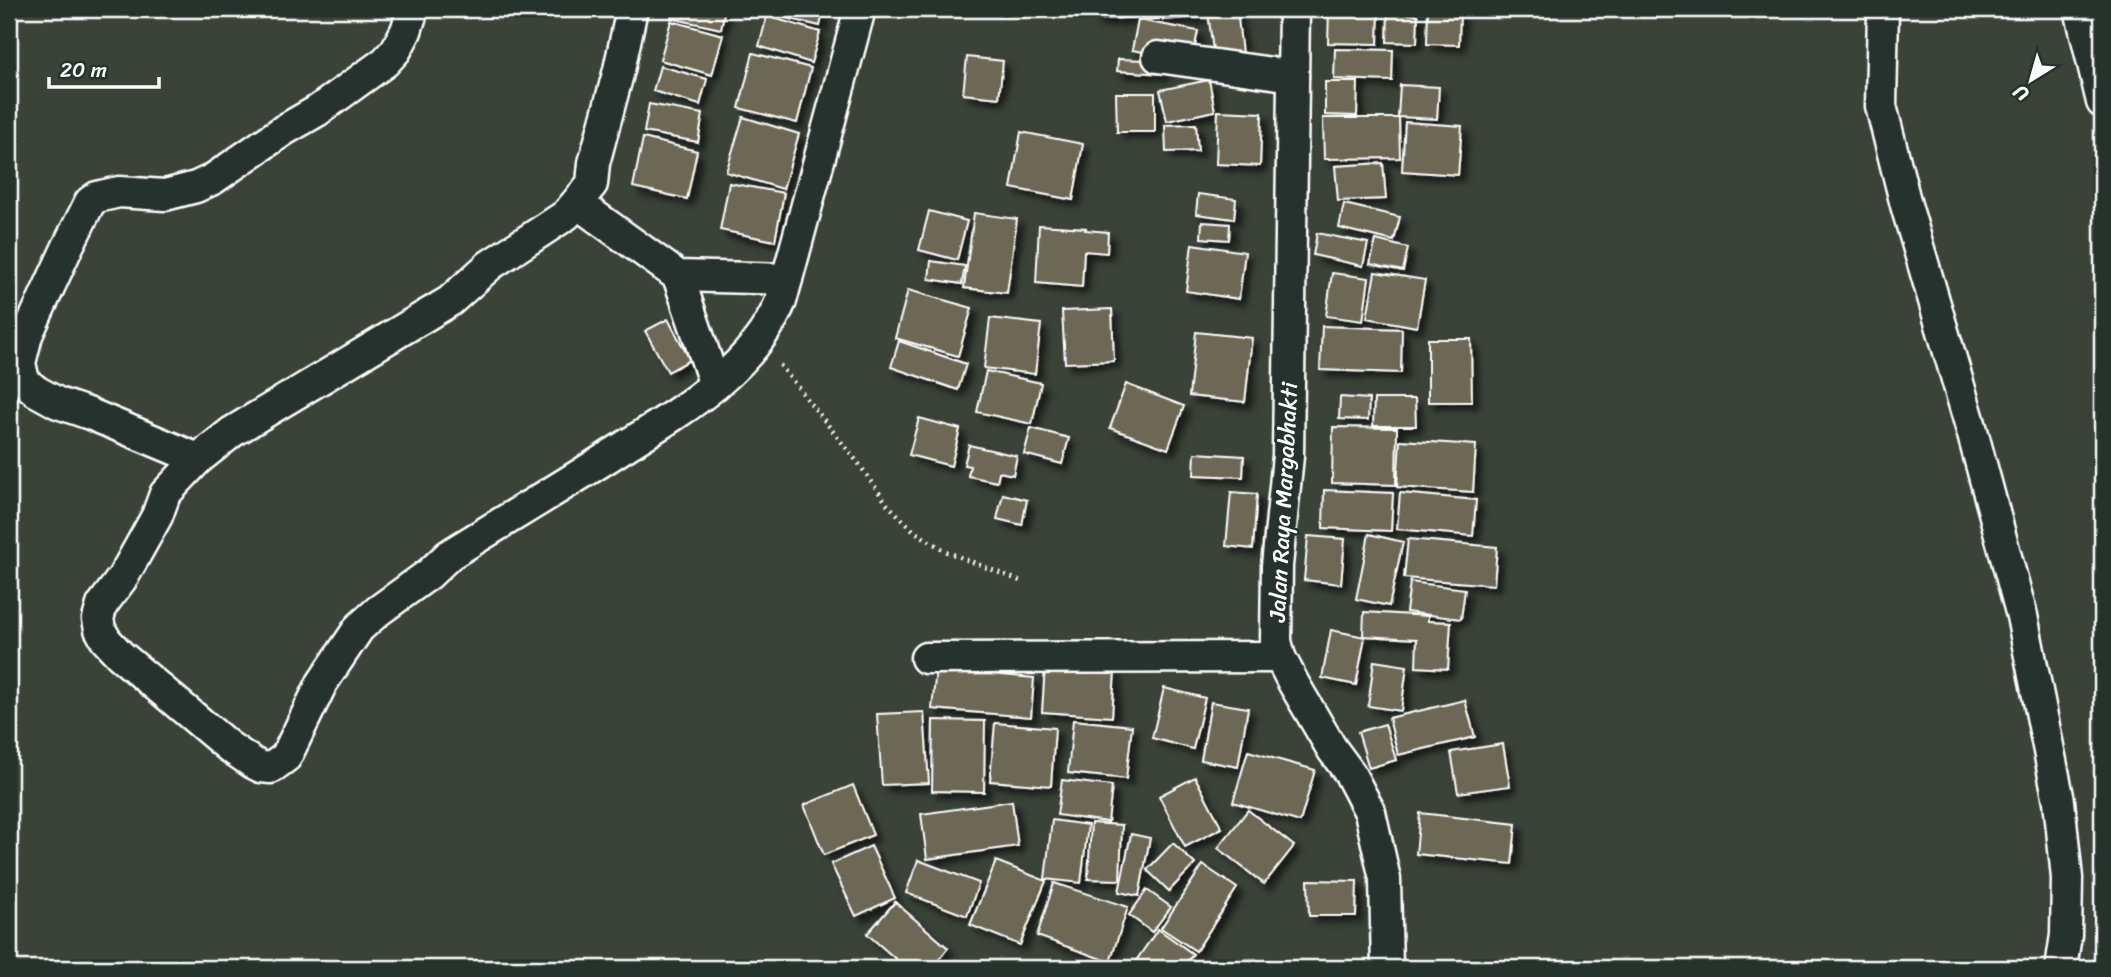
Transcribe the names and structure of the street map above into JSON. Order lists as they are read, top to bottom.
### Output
{
  "streets": {
    "street": ["Jalan Raya Margabhakti"]
  },
  "scale_bar": "20 m",
  "north": "bottom left"
}
